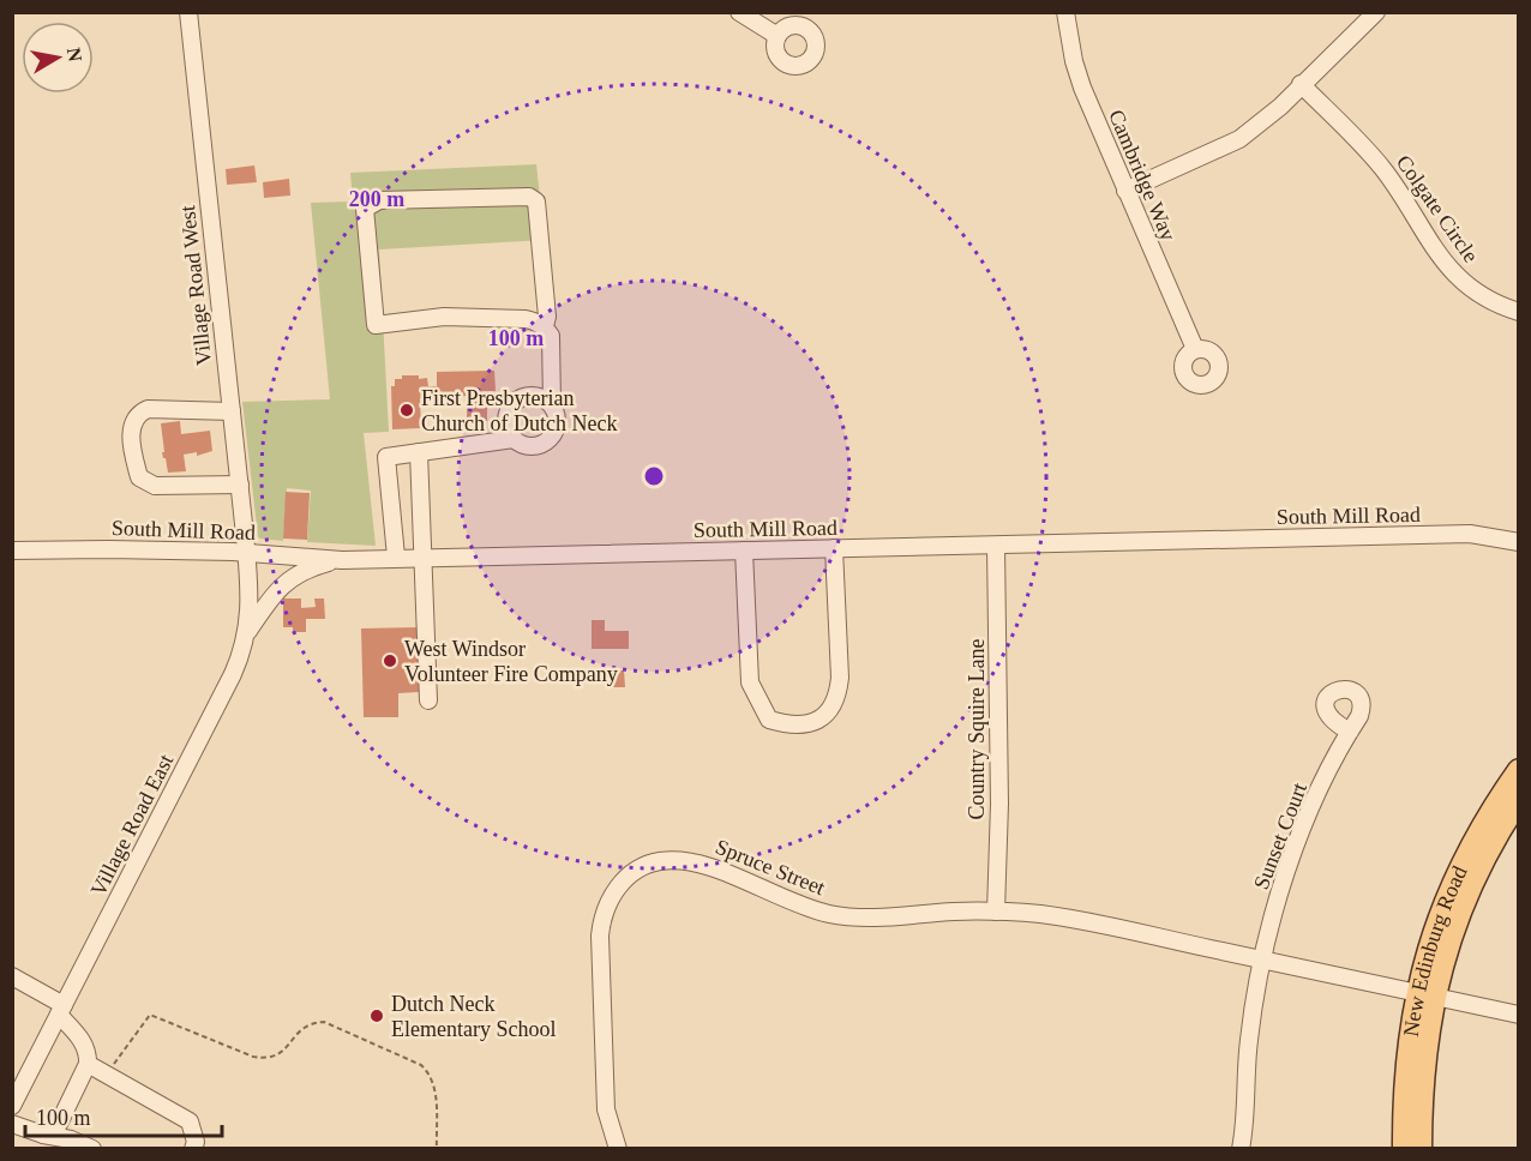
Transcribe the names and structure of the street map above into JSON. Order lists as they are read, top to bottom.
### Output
{
  "streets": {
    "main road": ["New Edinburg Road"],
    "street": [
      "Cambridge Way",
      "Colgate Circle",
      "Village Road West",
      "South Mill Road",
      "Country Squire Lane",
      "Village Road East",
      "Sunset Court",
      "Spruce Street"
    ]
  },
  "crossings": [
    ["Village Road West", "South Mill Road"],
    ["Village Road West", "Village Road East"],
    ["South Mill Road", "Country Squire Lane"],
    ["South Mill Road", "Village Road East"],
    ["Country Squire Lane", "Spruce Street"],
    ["Sunset Court", "Spruce Street"],
    ["Spruce Street", "New Edinburg Road"]
  ],
  "places": ["First Presbyterian Church of Dutch Neck", "West Windsor Volunteer Fire Company", "Dutch Neck Elementary School"],
  "scale_bar": "100 m",
  "north": "right",
  "rings": ["200 m", "100 m"]
}
